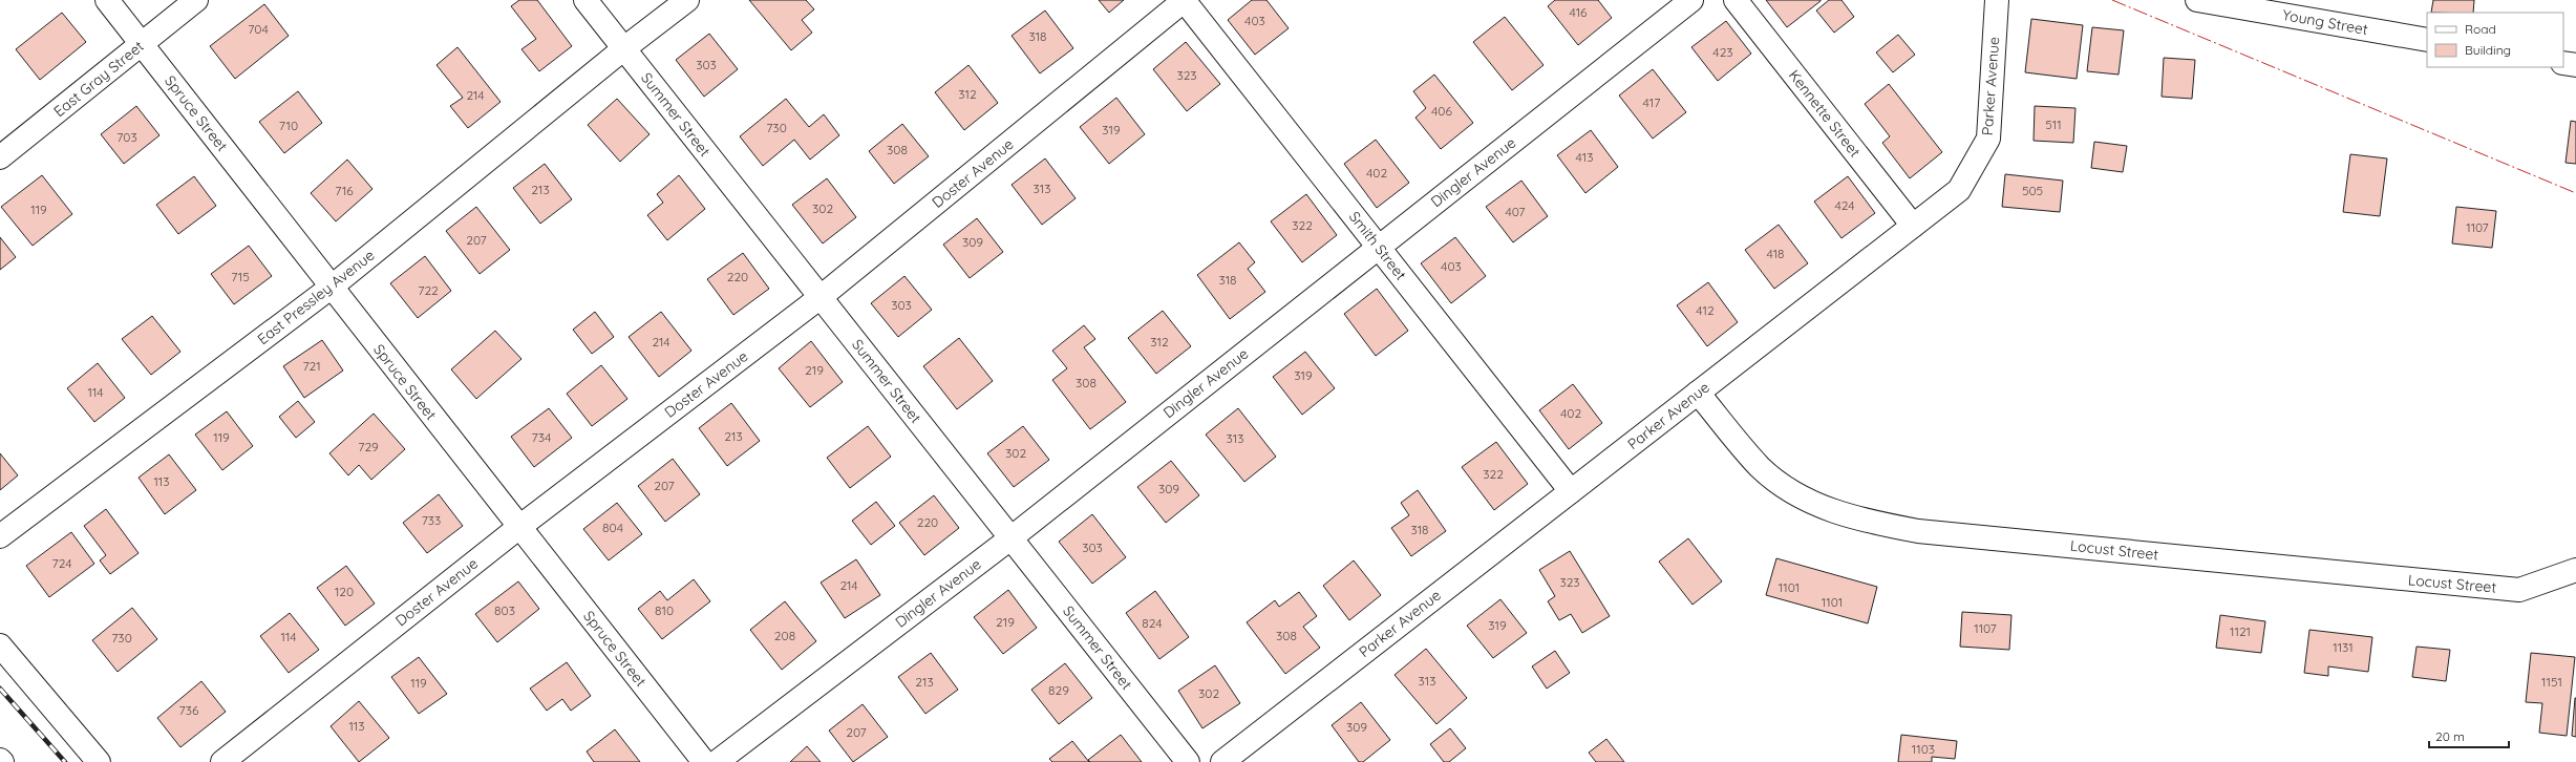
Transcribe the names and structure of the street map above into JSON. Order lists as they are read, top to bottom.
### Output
{
  "streets": {
    "street": [
      "Young Street",
      "East Gray Street",
      "Parker Avenue",
      "Spruce Street",
      "Kennette Street",
      "Summer Street",
      "Dingler Avenue",
      "Doster Avenue",
      "Smith Street",
      "East Pressley Avenue",
      "Locust Street"
    ]
  },
  "crossings": [
    ["East Gray Street", "Spruce Street"],
    ["Parker Avenue", "Kennette Street"],
    ["Parker Avenue", "Smith Street"],
    ["Parker Avenue", "Locust Street"],
    ["Spruce Street", "Doster Avenue"],
    ["Spruce Street", "East Pressley Avenue"],
    ["Summer Street", "Dingler Avenue"],
    ["Summer Street", "Doster Avenue"],
    ["Summer Street", "East Pressley Avenue"],
    ["Dingler Avenue", "Smith Street"],
    ["Doster Avenue", "Smith Street"]
  ],
  "house_numbers": [
    "416",
    "403",
    "704",
    "318",
    "423",
    "303",
    "323",
    "312",
    "214",
    "417",
    "406",
    "511",
    "710",
    "730",
    "319",
    "703",
    "308",
    "413",
    "402",
    "313",
    "213",
    "716",
    "505",
    "424",
    "302",
    "119",
    "407",
    "322",
    "1107",
    "207",
    "309",
    "418",
    "403",
    "715",
    "220",
    "318",
    "722",
    "303",
    "412",
    "214",
    "312",
    "721",
    "219",
    "319",
    "308",
    "114",
    "402",
    "213",
    "119",
    "734",
    "313",
    "729",
    "302",
    "322",
    "113",
    "207",
    "309",
    "733",
    "220",
    "804",
    "318",
    "303",
    "724",
    "323",
    "214",
    "1101",
    "120",
    "1101",
    "803",
    "810",
    "219",
    "824",
    "319",
    "1107",
    "1121",
    "208",
    "308",
    "114",
    "730",
    "1131",
    "313",
    "213",
    "1151",
    "119",
    "829",
    "302",
    "736",
    "113",
    "309",
    "207",
    "1103"
  ],
  "legend": ["Road", "Building"],
  "scale_bar": "20 m"
}
